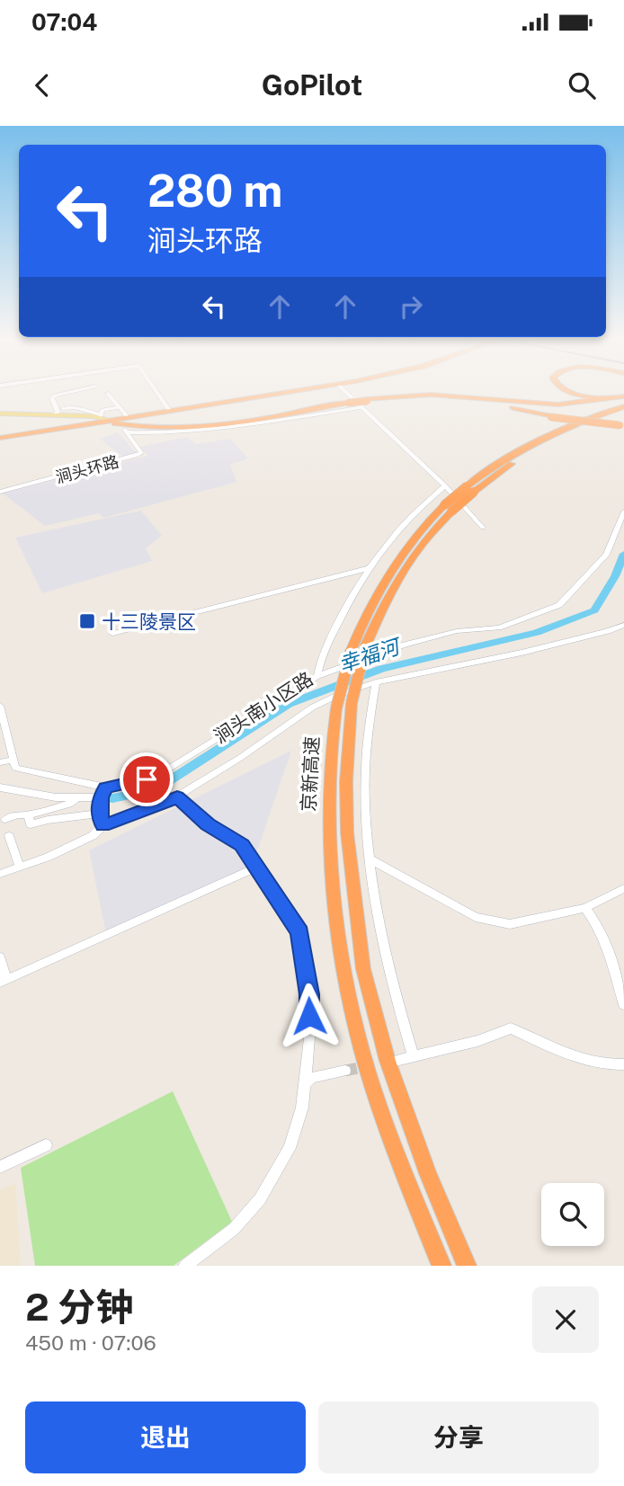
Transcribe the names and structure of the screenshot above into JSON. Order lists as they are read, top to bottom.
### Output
{
  "streets": {
    "highway": ["京新高速"],
    "street": ["涧头环路", "涧头南小区路"]
  },
  "water": ["幸福河"],
  "places": {
    "transit": ["十三陵景区"]
  },
  "page": {
    "status": "07:04",
    "header": "GoPilot",
    "turn": ["280 m", "涧头环路"],
    "heading": ["2 分钟", "450 m · 07:06"],
    "buttons": ["退出", "分享"]
  }
}
